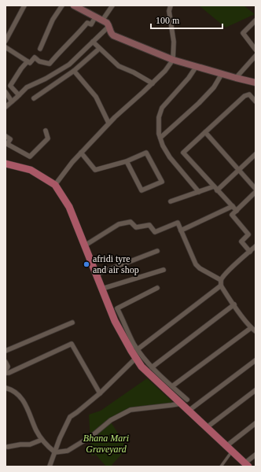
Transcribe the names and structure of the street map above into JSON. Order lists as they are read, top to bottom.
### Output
{
  "parks": ["Bhana Mari Graveyard"],
  "places": ["afridi tyre and air shop"],
  "scale_bar": "100 m"
}
